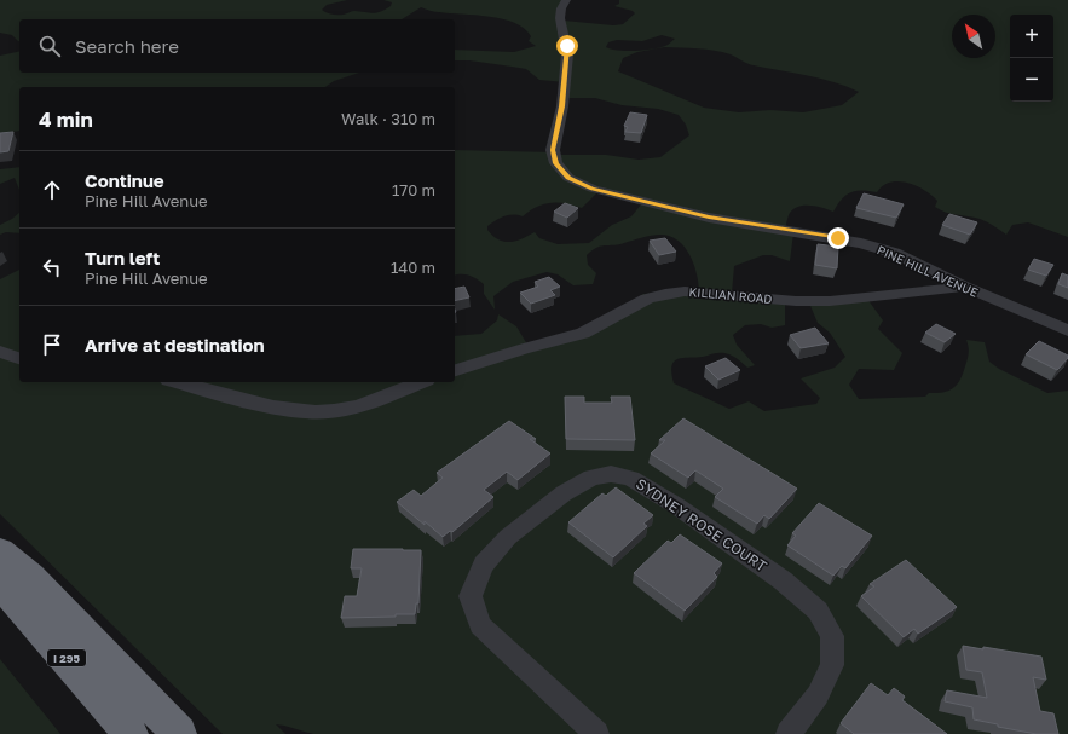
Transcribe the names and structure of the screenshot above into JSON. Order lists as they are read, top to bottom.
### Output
{
  "streets": {
    "highway": ["I 295"],
    "street": ["PINE HILL AVENUE", "KILLIAN ROAD", "SYDNEY ROSE COURT"]
  },
  "crossings": [
    ["PINE HILL AVENUE", "KILLIAN ROAD"]
  ],
  "north": "top left",
  "page": {
    "map_buttons": ["+", "−"],
    "search": "Search here",
    "heading": ["4 min", "Walk · 310 m"],
    "list": [
      ["Continue", "Pine Hill Avenue", "170 m"],
      ["Turn left", "Pine Hill Avenue", "140 m"],
      "Arrive at destination"
    ]
  }
}
